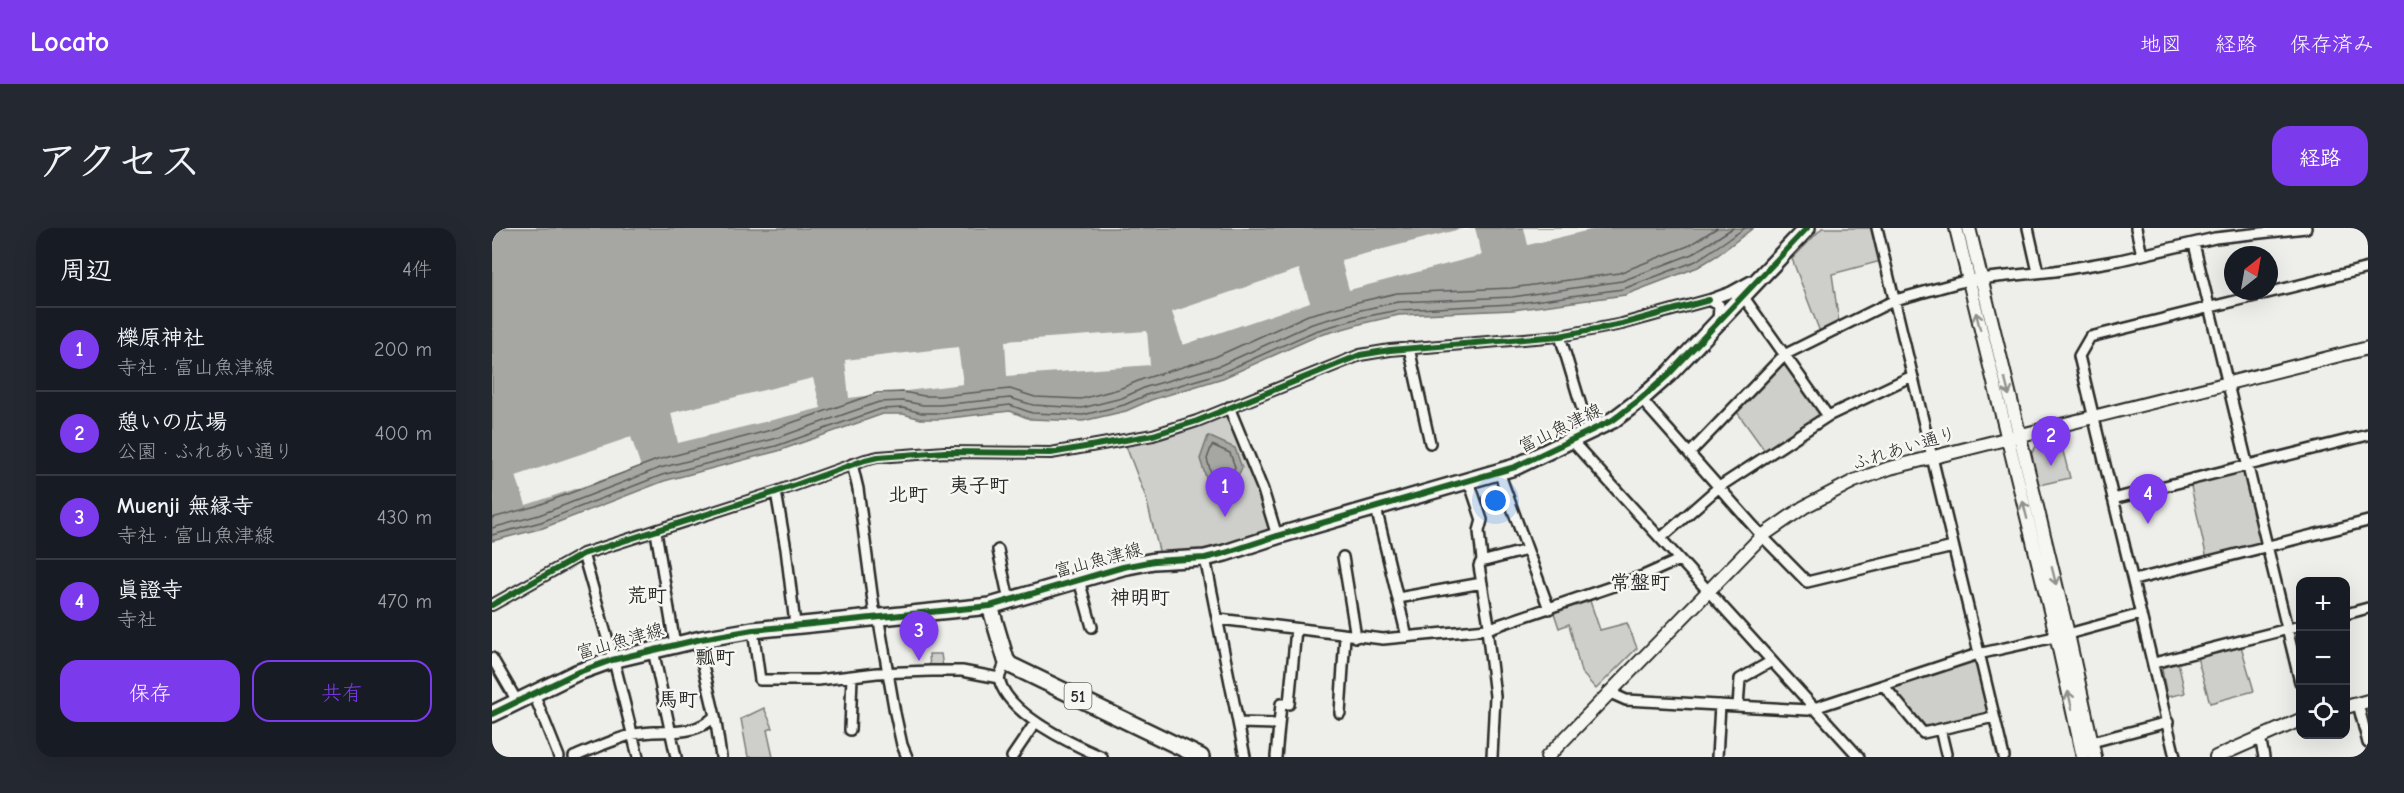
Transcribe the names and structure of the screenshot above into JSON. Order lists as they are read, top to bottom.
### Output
{
  "streets": {
    "main road": ["富山魚津線", "51"],
    "street": ["ふれあい通り"]
  },
  "districts": [
    "夷子町",
    "北町",
    "常盤町",
    "荒町",
    "神明町",
    "瓢町",
    "馬町"
  ],
  "north": "top right",
  "page": {
    "header": "Locato",
    "nav": ["地図", "経路", "保存済み"],
    "title": "アクセス",
    "buttons": [
      "経路",
      ["保存", "共有"]
    ],
    "heading": ["周辺", "4件"],
    "list": [
      {
        "mark": "1",
        "name": "櫟原神社",
        "note": "寺社 · 富山魚津線",
        "value": "200 m"
      },
      {
        "mark": "2",
        "name": "憩いの広場",
        "note": "公園 · ふれあい通り",
        "value": "400 m"
      },
      {
        "mark": "3",
        "name": "Muenji 無縁寺",
        "note": "寺社 · 富山魚津線",
        "value": "430 m"
      },
      {
        "mark": "4",
        "name": "眞證寺",
        "note": "寺社",
        "value": "470 m"
      }
    ],
    "pins": [
      "2",
      "1",
      "4",
      "3"
    ],
    "map_buttons": ["+", "−"]
  }
}
